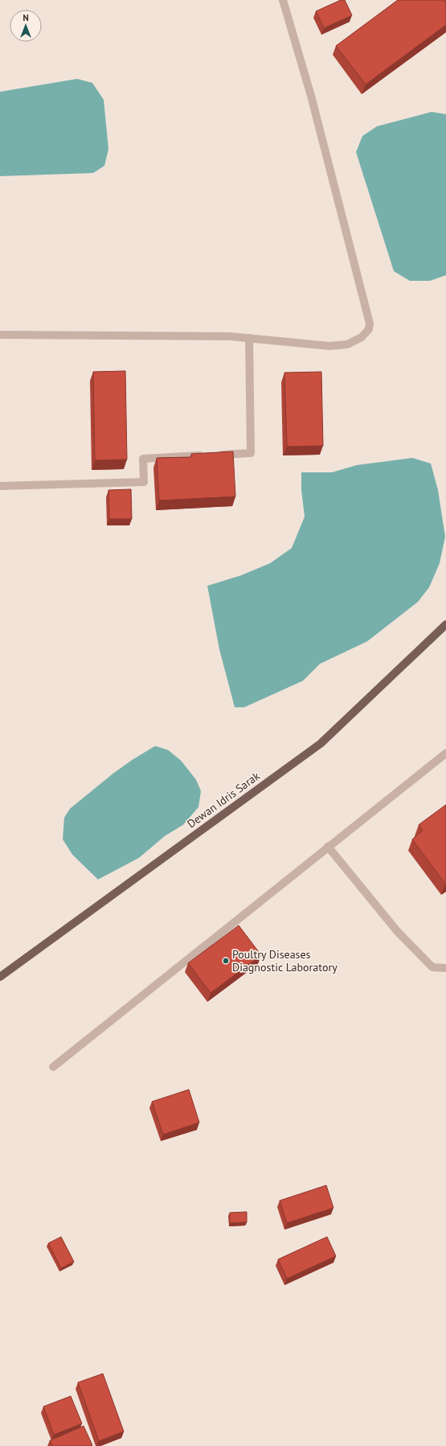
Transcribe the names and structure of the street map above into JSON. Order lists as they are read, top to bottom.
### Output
{
  "streets": {
    "main road": ["Dewan Idris Sarak"]
  },
  "places": ["Poultry Diseases Diagnostic Laboratory"],
  "north": "top"
}
